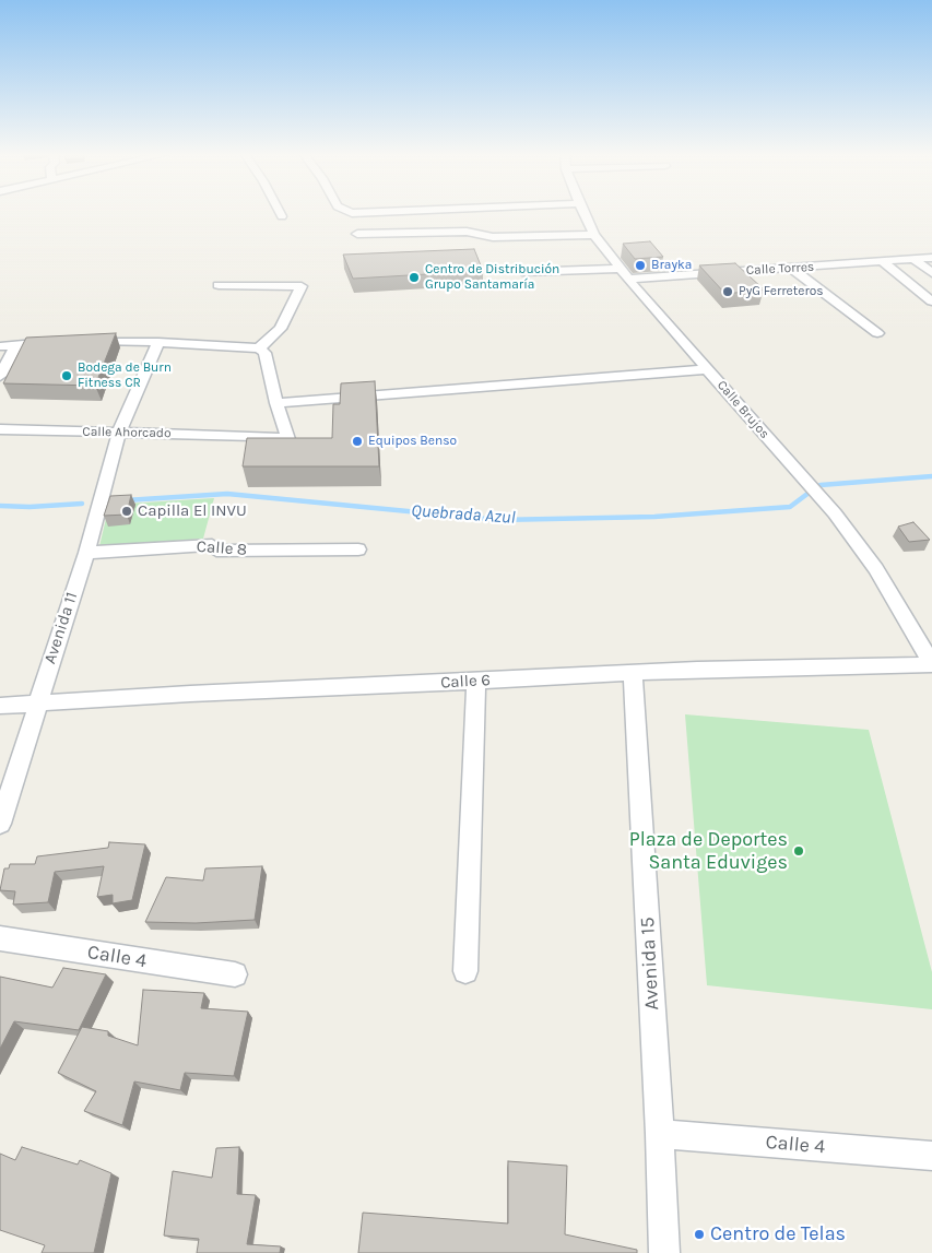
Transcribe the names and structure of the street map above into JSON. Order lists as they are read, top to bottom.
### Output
{
  "streets": {
    "street": [
      "Calle Torres",
      "Calle Brujos",
      "Calle Ahorcado",
      "Calle 8",
      "Avenida 11",
      "Calle 6",
      "Calle 4",
      "Avenida 15"
    ]
  },
  "crossings": [
    ["Calle Torres", "Calle Brujos"],
    ["Calle Brujos", "Calle 6"],
    ["Calle Ahorcado", "Avenida 11"],
    ["Calle 8", "Avenida 11"],
    ["Avenida 11", "Calle 6"],
    ["Calle 6", "Avenida 15"],
    ["Calle 4", "Avenida 15"]
  ],
  "water": ["Quebrada Azul"],
  "places": [
    "Brayka",
    "Centro de Distribución Grupo Santamaría",
    "PyG Ferreteros",
    "Bodega de Burn Fitness CR",
    "Equipos Benso",
    "Capilla El INVU",
    "Plaza de Deportes Santa Eduviges",
    "Centro de Telas"
  ]
}
